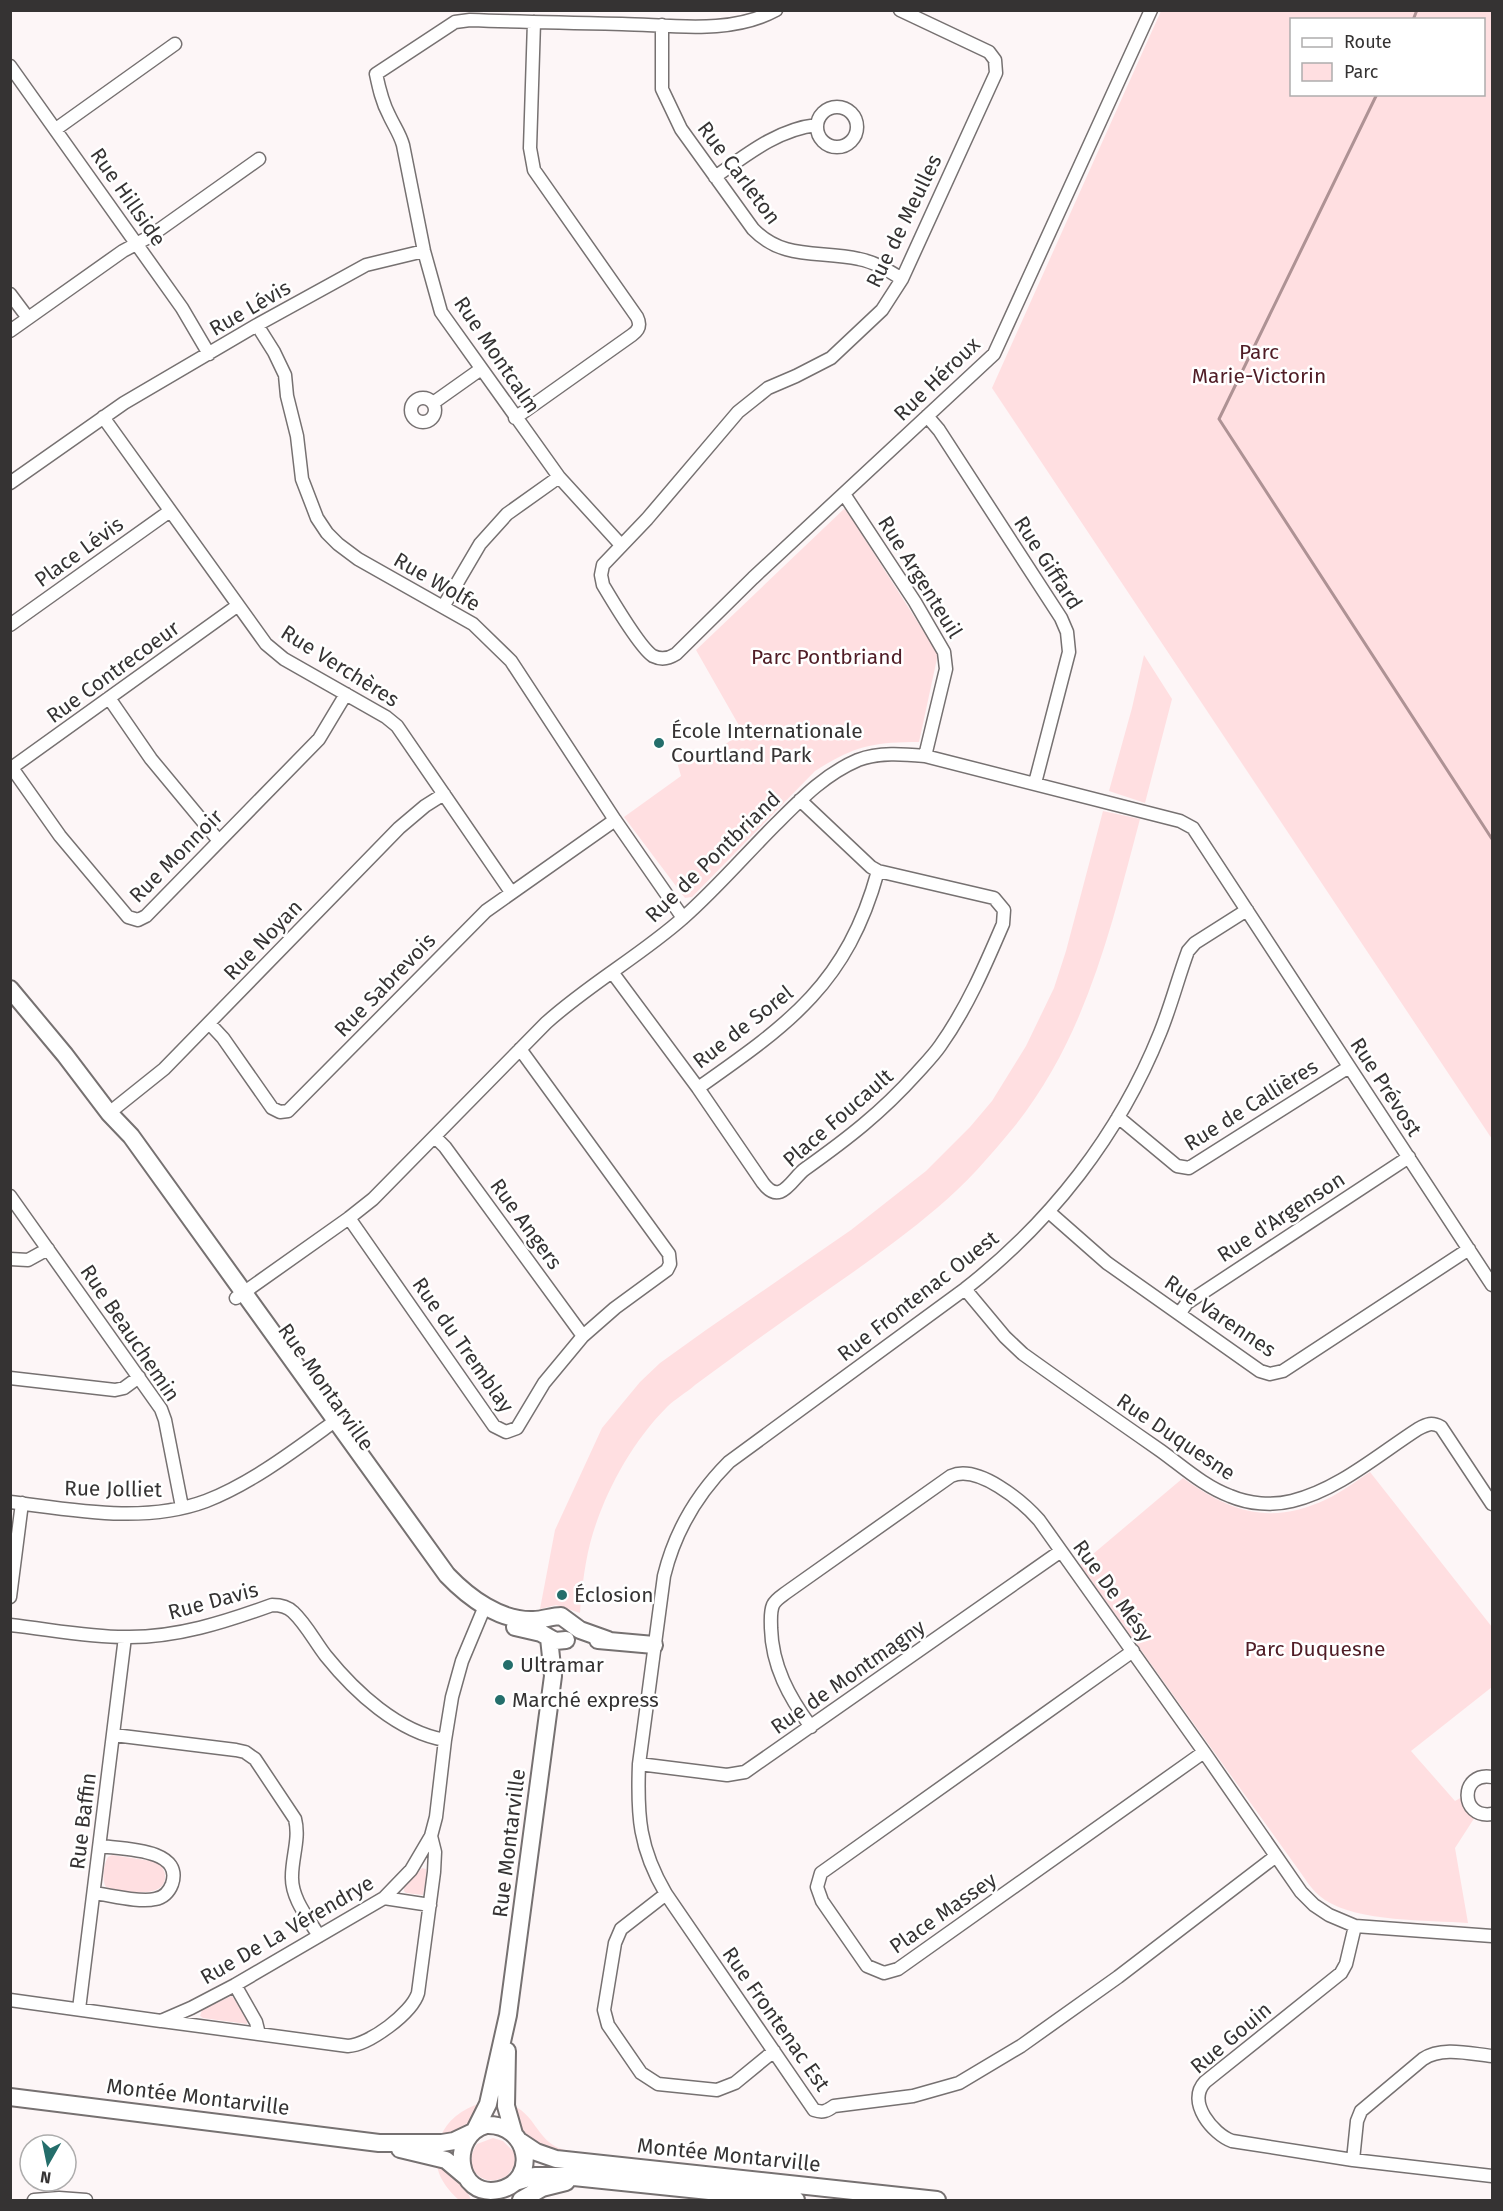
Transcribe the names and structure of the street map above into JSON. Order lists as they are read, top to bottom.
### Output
{
  "streets": {
    "street": [
      "Rue Carleton",
      "Rue Hillside",
      "Rue de Meulles",
      "Rue Lévis",
      "Rue Montcalm",
      "Rue Héroux",
      "Place Lévis",
      "Rue Giffard",
      "Rue Argenteuil",
      "Rue Wolfe",
      "Rue Verchères",
      "Rue Contrecoeur",
      "Rue Monnoir",
      "Rue de Pontbriand",
      "Rue Noyan",
      "Rue Sabrevois",
      "Rue de Sorel",
      "Rue Prévost",
      "Rue de Callières",
      "Place Foucault",
      "Rue d'Argenson",
      "Rue Angers",
      "Rue Frontenac Ouest",
      "Rue Varennes",
      "Rue Beauchemin",
      "Rue du Tremblay",
      "Rue Montarville",
      "Rue Duquesne",
      "Rue Jolliet",
      "Rue De Mésy",
      "Rue Davis",
      "Rue de Montmagny",
      "Rue Baffin",
      "Place Massey",
      "Rue De La Vérendrye",
      "Rue Frontenac Est",
      "Rue Gouin",
      "Montée Montarville"
    ]
  },
  "crossings": [
    ["Rue Carleton", "Rue de Meulles"],
    ["Rue Hillside", "Rue Lévis"],
    ["Rue de Meulles", "Rue Montcalm"],
    ["Rue de Meulles", "Rue Héroux"],
    ["Rue Lévis", "Rue Montcalm"],
    ["Rue Lévis", "Rue Wolfe"],
    ["Rue Lévis", "Rue Verchères"],
    ["Rue Héroux", "Rue Giffard"],
    ["Rue Héroux", "Rue Argenteuil"],
    ["Place Lévis", "Rue Verchères"],
    ["Rue Giffard", "Rue de Pontbriand"],
    ["Rue Argenteuil", "Rue de Pontbriand"],
    ["Rue Wolfe", "Rue de Pontbriand"],
    ["Rue Wolfe", "Rue Sabrevois"],
    ["Rue Verchères", "Rue Contrecoeur"],
    ["Rue Verchères", "Rue Monnoir"],
    ["Rue Verchères", "Rue Noyan"],
    ["Rue Verchères", "Rue Sabrevois"],
    ["Rue Contrecoeur", "Rue Monnoir"],
    ["Rue de Pontbriand", "Rue Prévost"],
    ["Rue de Pontbriand", "Place Foucault"],
    ["Rue de Pontbriand", "Rue Angers"],
    ["Rue de Pontbriand", "Rue Frontenac Ouest"],
    ["Rue de Pontbriand", "Rue du Tremblay"],
    ["Rue de Pontbriand", "Rue Montarville"],
    ["Rue Noyan", "Rue Sabrevois"],
    ["Rue Noyan", "Rue Montarville"],
    ["Rue de Sorel", "Place Foucault"],
    ["Rue Prévost", "Rue de Callières"],
    ["Rue Prévost", "Rue d'Argenson"],
    ["Rue Prévost", "Rue Frontenac Ouest"],
    ["Rue Prévost", "Rue Varennes"],
    ["Rue de Callières", "Rue Frontenac Ouest"],
    ["Rue d'Argenson", "Rue Varennes"],
    ["Rue Angers", "Rue du Tremblay"],
    ["Rue Frontenac Ouest", "Rue Varennes"],
    ["Rue Frontenac Ouest", "Rue Duquesne"],
    ["Rue Frontenac Ouest", "Rue Frontenac Est"],
    ["Rue Beauchemin", "Rue Jolliet"],
    ["Rue Montarville", "Rue Jolliet"],
    ["Rue Montarville", "Rue De La Vérendrye"],
    ["Rue Montarville", "Montée Montarville"],
    ["Rue De Mésy", "Rue de Montmagny"],
    ["Rue De Mésy", "Place Massey"],
    ["Rue De Mésy", "Rue Frontenac Est"],
    ["Rue De Mésy", "Rue Gouin"],
    ["Rue Davis", "Rue Baffin"],
    ["Rue Davis", "Rue De La Vérendrye"],
    ["Rue de Montmagny", "Rue Frontenac Est"]
  ],
  "parks": ["Parc Marie-Victorin", "Parc Pontbriand", "Parc Duquesne"],
  "places": [
    "École Internationale Courtland Park",
    "Éclosion",
    "Ultramar",
    "Marché express"
  ],
  "legend": ["Route", "Parc"],
  "north": "bottom"
}
